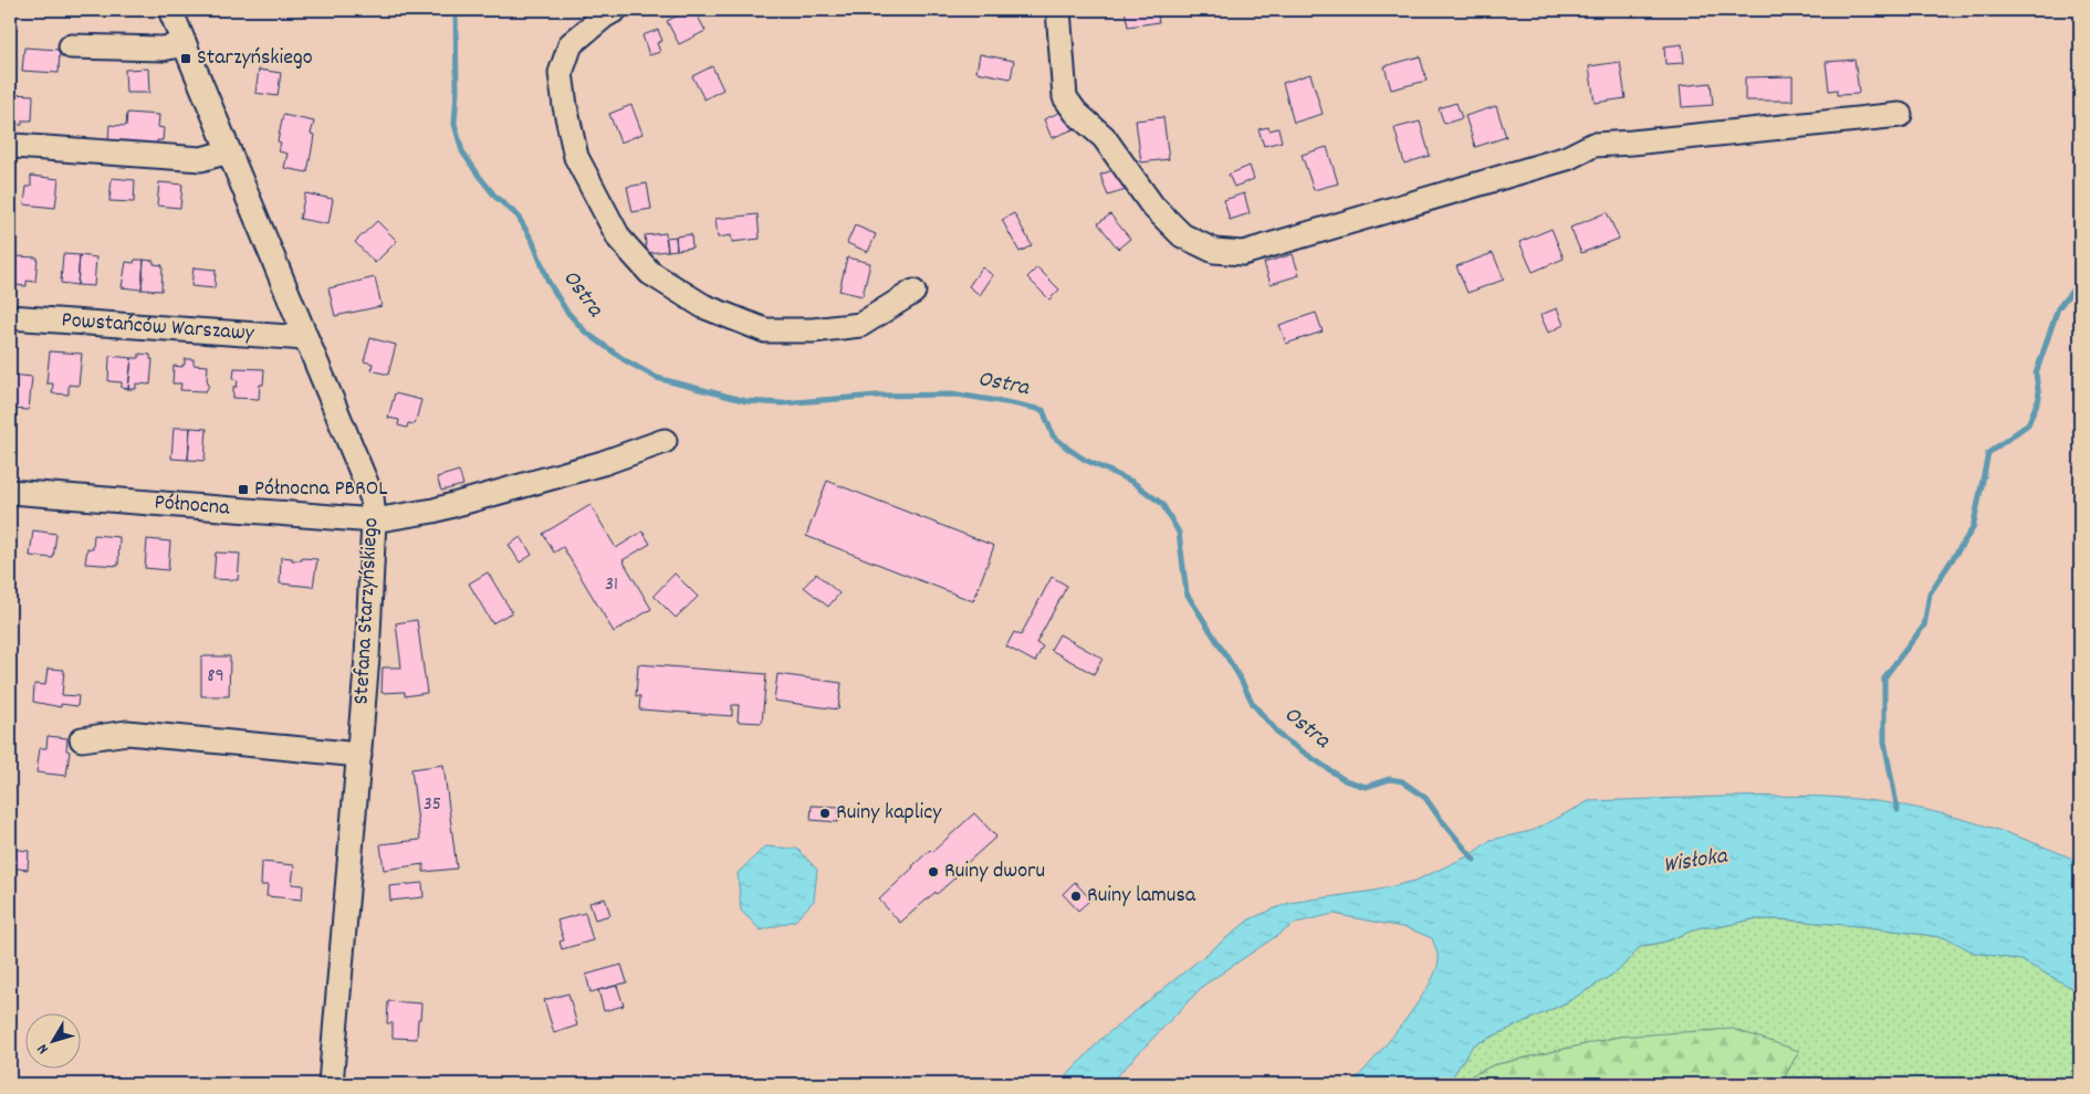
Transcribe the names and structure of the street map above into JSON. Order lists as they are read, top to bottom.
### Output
{
  "streets": {
    "street": ["Powstańców Warszawy", "Północna", "Stefana Starzyńskiego"]
  },
  "crossings": [
    ["Powstańców Warszawy", "Stefana Starzyńskiego"],
    ["Północna", "Stefana Starzyńskiego"]
  ],
  "water": ["Ostra", "Wisłoka"],
  "places": {
    "transit": ["Starzyńskiego", "Północna PBROL"],
    "other": ["Ruiny kaplicy", "Ruiny dworu", "Ruiny lamusa"]
  },
  "house_numbers": ["31", "89", "35"],
  "north": "bottom left"
}
